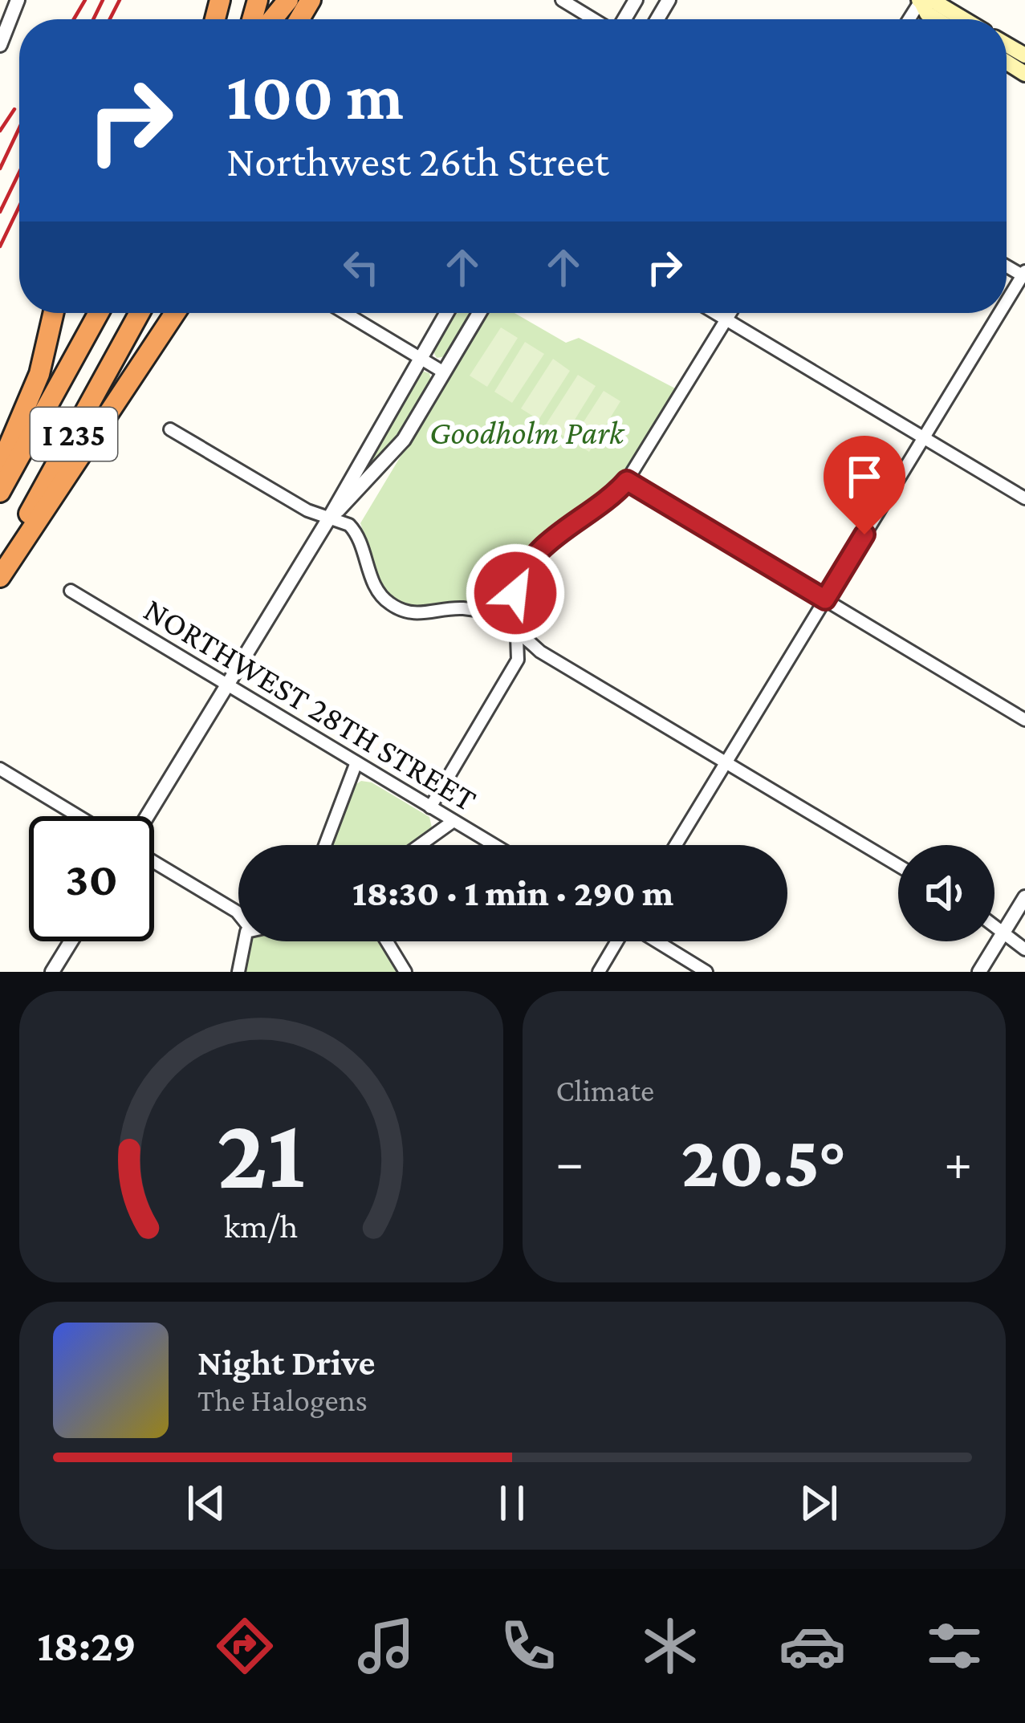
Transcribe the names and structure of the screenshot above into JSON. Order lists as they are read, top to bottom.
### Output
{
  "streets": {
    "highway": ["I 235"],
    "street": ["NORTHWEST 28TH STREET"]
  },
  "parks": ["Goodholm Park"],
  "page": {
    "turn": ["100 m", "Northwest 26th Street"],
    "limit": "30",
    "trip": "18:30 · 1 min · 290 m",
    "tile": "Climate",
    "heat": ["−", "20.5°", "+"],
    "song": ["Night Drive", "The Halogens"],
    "tabs": "18:29",
    "gauge": ["21", "km/h"]
  }
}
